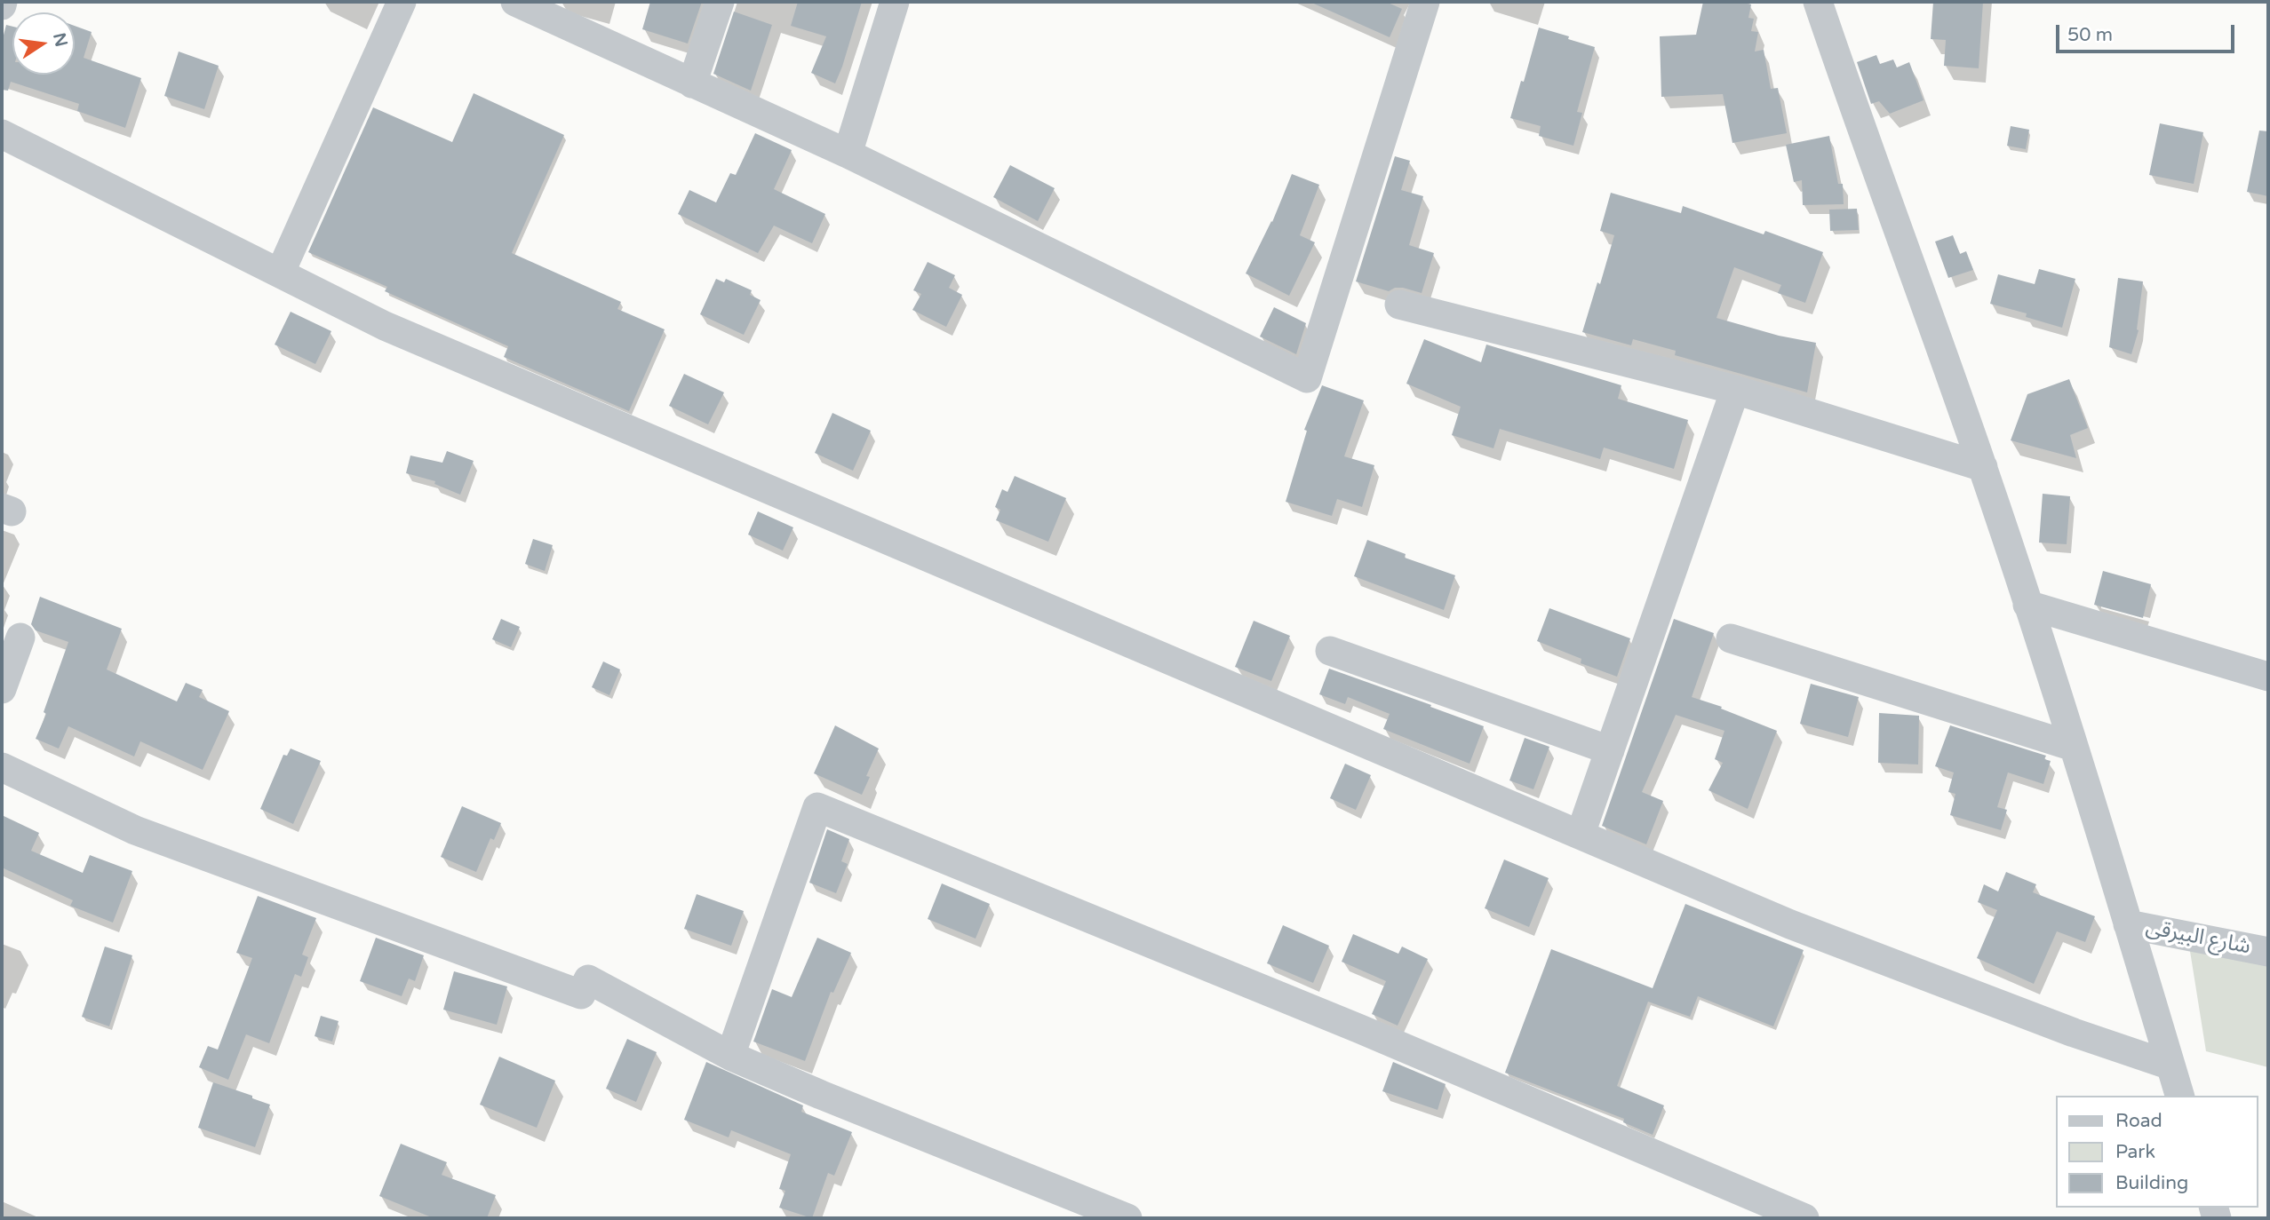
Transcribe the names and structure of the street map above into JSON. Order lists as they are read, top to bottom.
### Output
{
  "streets": {
    "street": ["شارع البيرقى"]
  },
  "legend": ["Road", "Park", "Building"],
  "scale_bar": "50 m",
  "north": "right"
}
